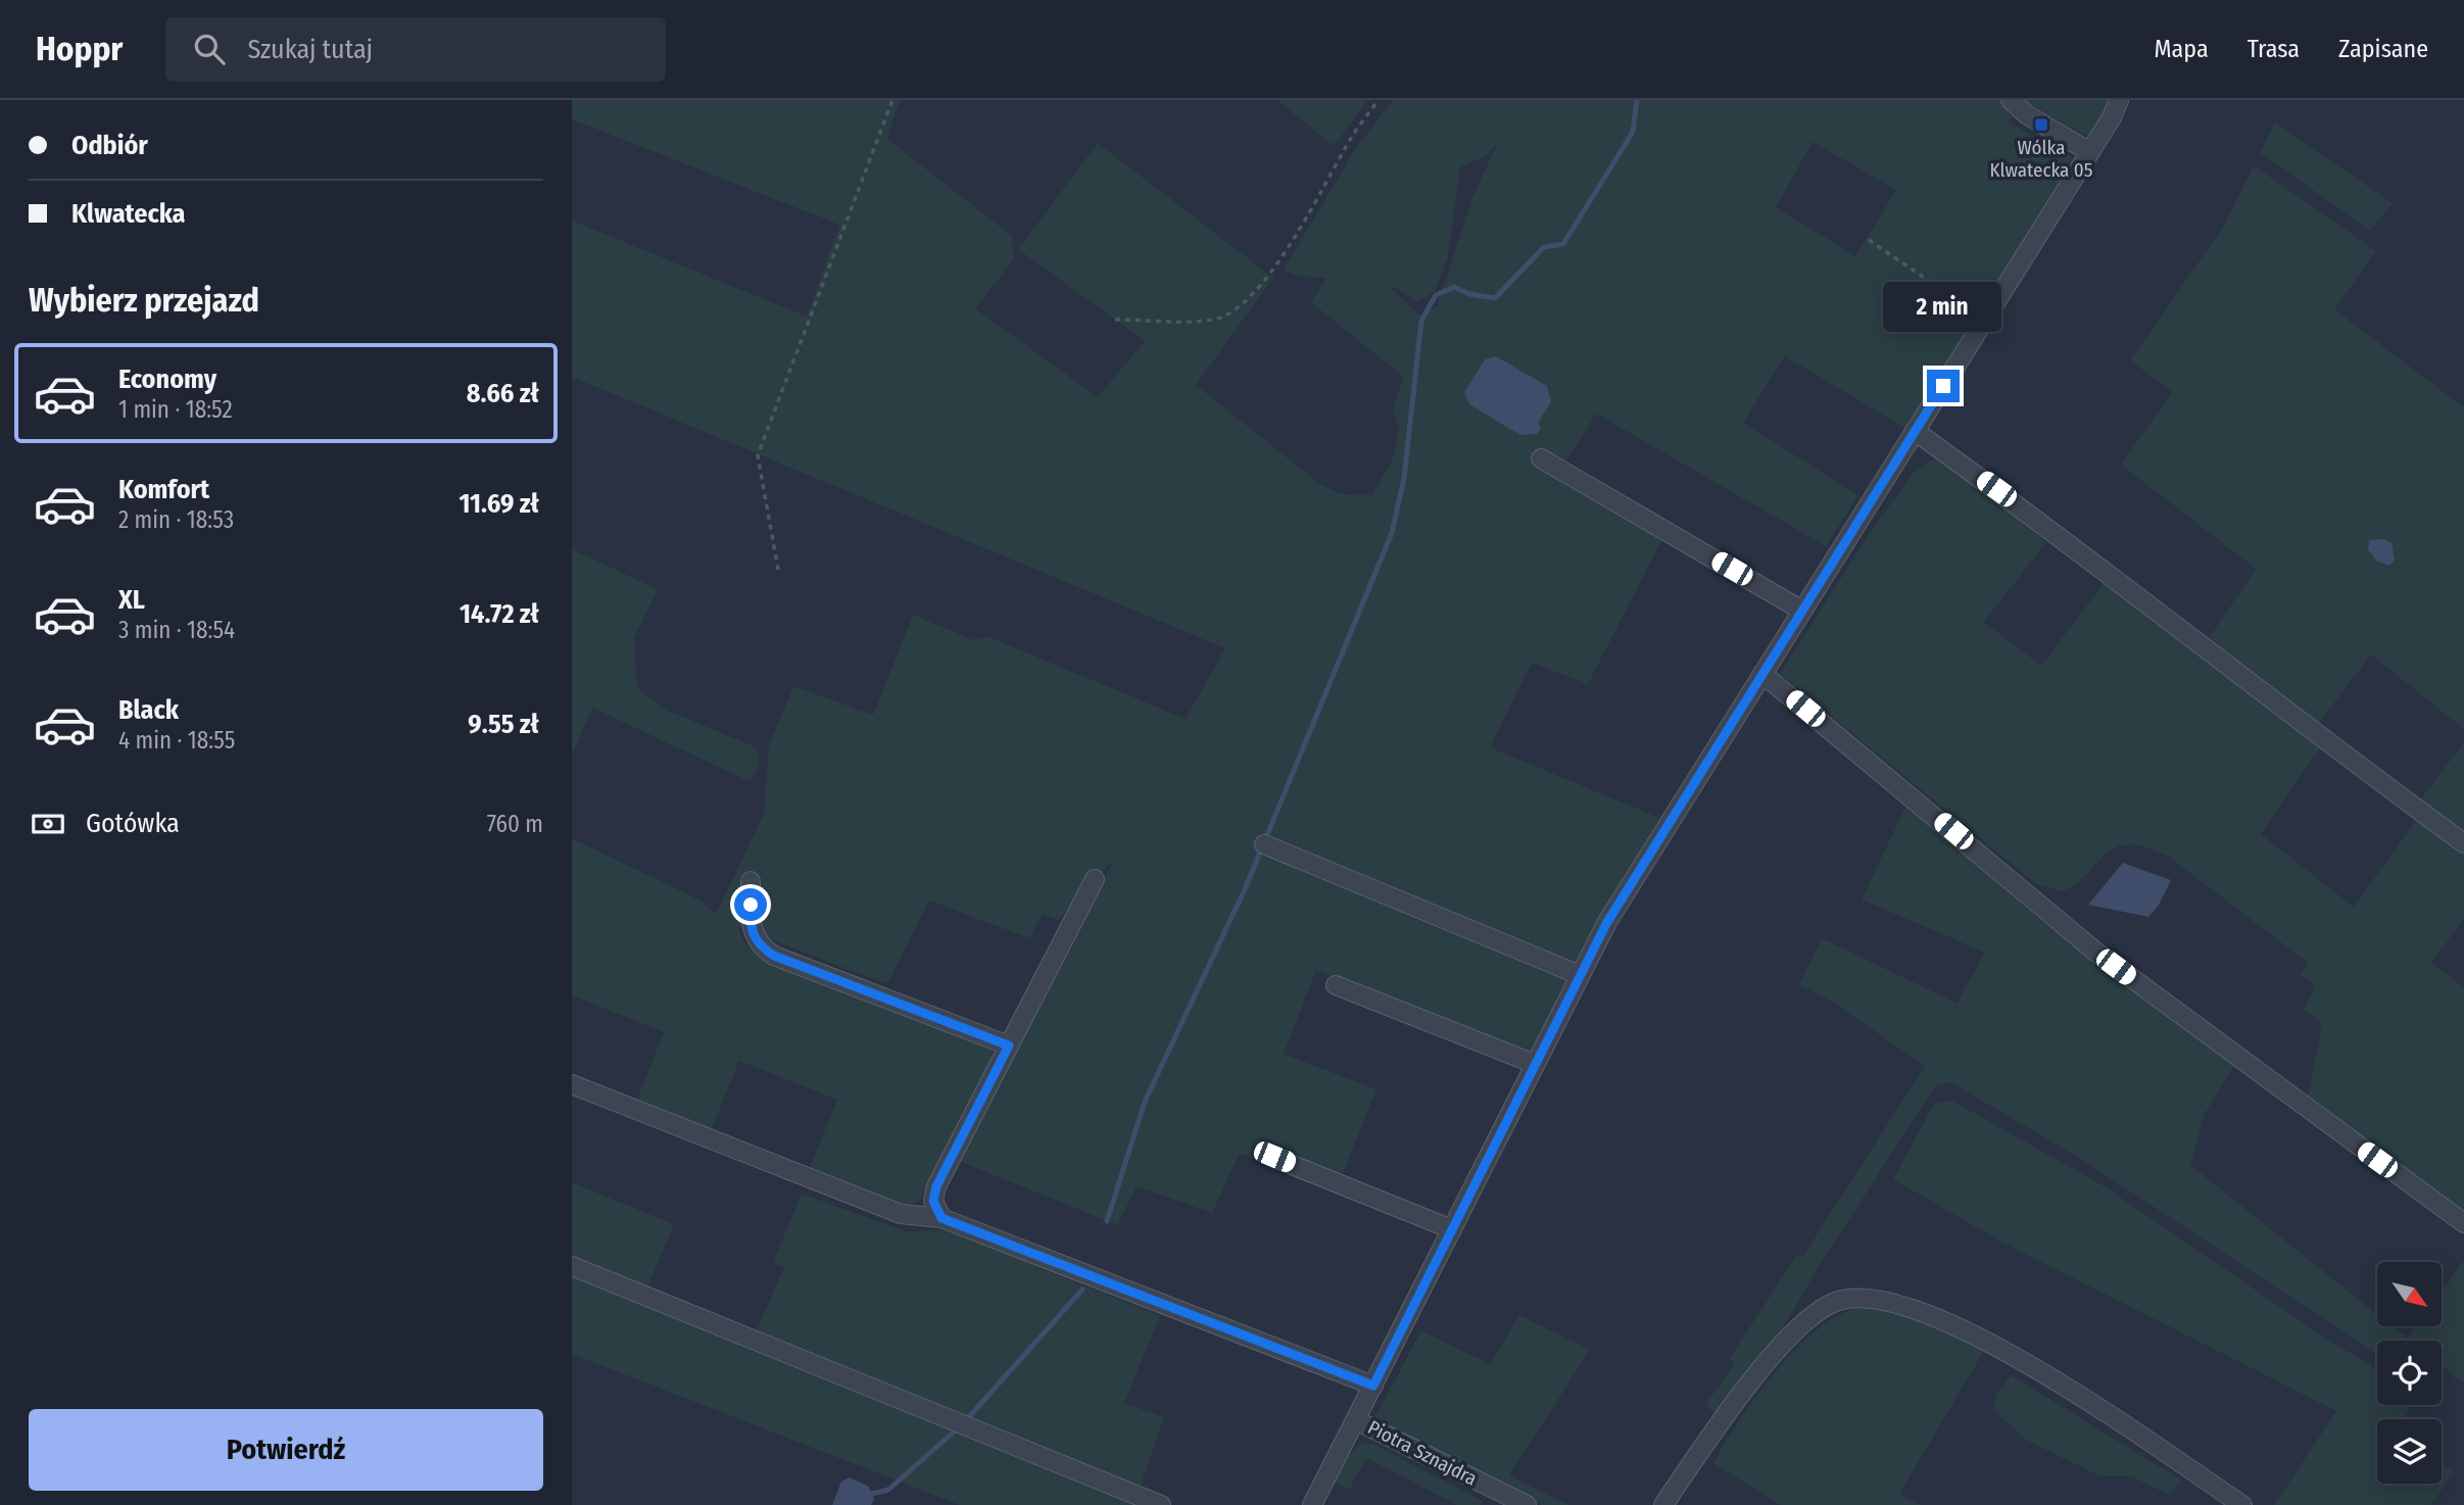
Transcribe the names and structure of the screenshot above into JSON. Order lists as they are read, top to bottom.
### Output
{
  "streets": {
    "street": ["Piotra Sznajdra"]
  },
  "places": {
    "transit": ["Wólka Klwatecka 05"]
  },
  "north": "bottom right",
  "page": {
    "header": "Hoppr",
    "search": "Szukaj tutaj",
    "nav": ["Mapa", "Trasa", "Zapisane"],
    "banner": ["Odbiór", "Klwatecka"],
    "heading": "Wybierz przejazd",
    "bubble": "2 min",
    "list": [
      {
        "name": "Economy",
        "note": "1 min · 18:52",
        "value": "8.66 zł"
      },
      {
        "name": "Komfort",
        "note": "2 min · 18:53",
        "value": "11.69 zł"
      },
      {
        "name": "XL",
        "note": "3 min · 18:54",
        "value": "14.72 zł"
      },
      {
        "name": "Black",
        "note": "4 min · 18:55",
        "value": "9.55 zł"
      }
    ],
    "pay": ["Gotówka", "760 m"],
    "buttons": "Potwierdź"
  }
}
